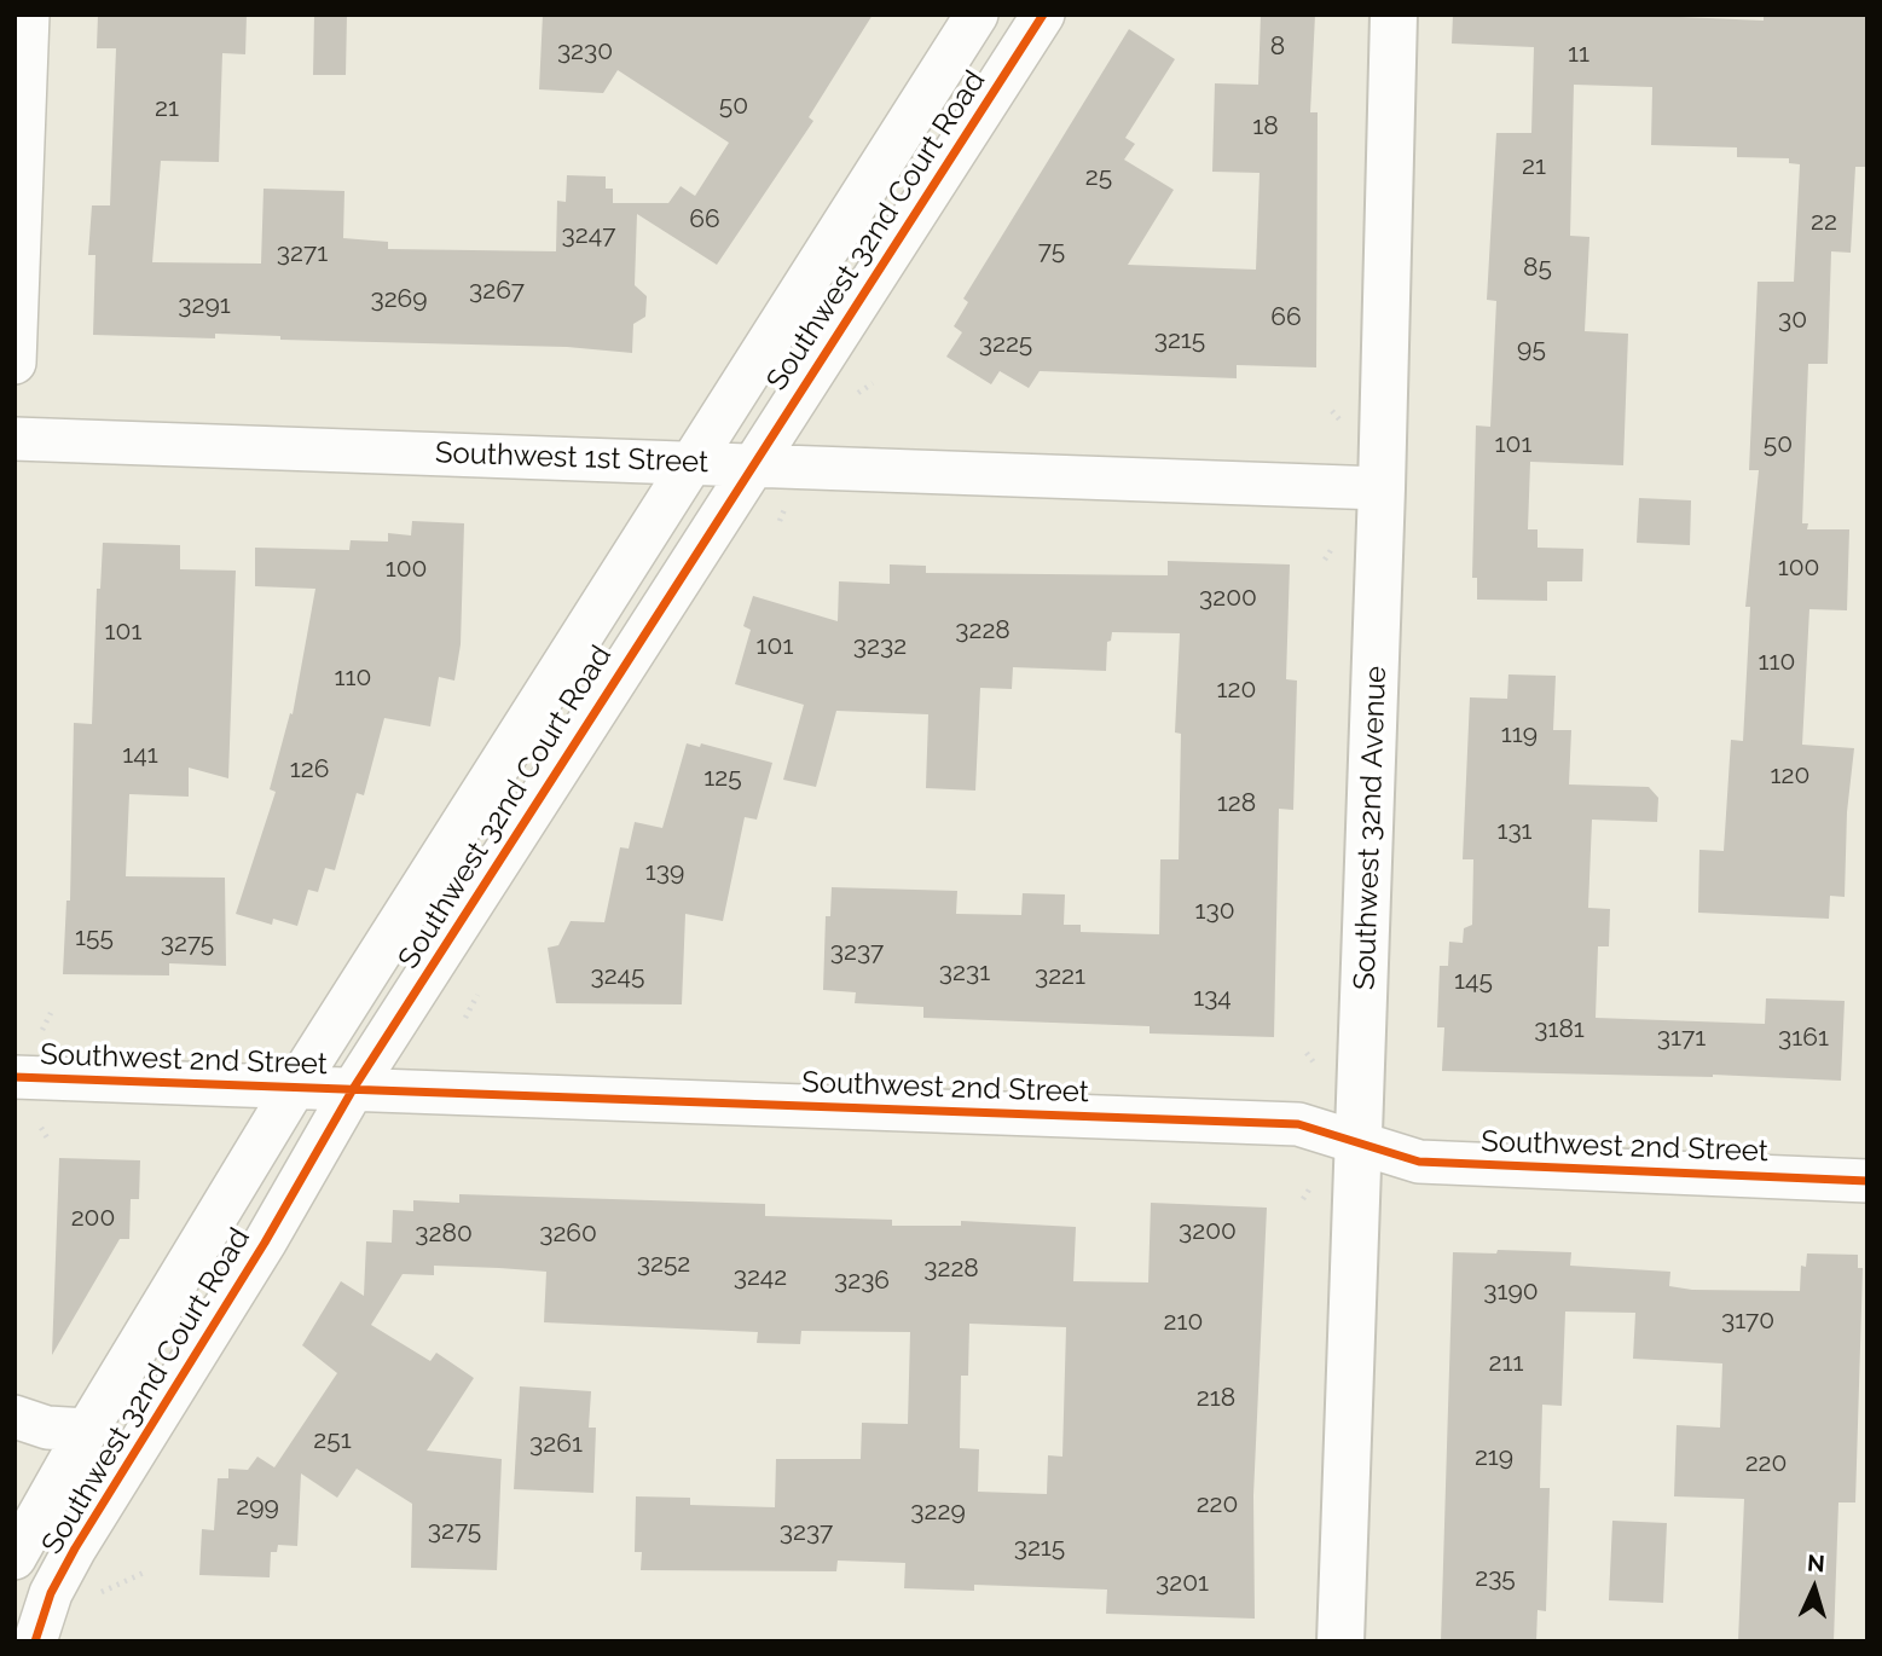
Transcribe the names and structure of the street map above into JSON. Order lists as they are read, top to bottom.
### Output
{
  "streets": {
    "street": [
      "Southwest 32nd Court Road",
      "Southwest 1st Street",
      "Southwest 32nd Avenue",
      "Southwest 2nd Street"
    ]
  },
  "crossings": [
    ["Southwest 32nd Court Road", "Southwest 1st Street"],
    ["Southwest 32nd Court Road", "Southwest 2nd Street"],
    ["Southwest 1st Street", "Southwest 32nd Avenue"],
    ["Southwest 32nd Avenue", "Southwest 2nd Street"]
  ],
  "house_numbers": [
    "8",
    "3230",
    "11",
    "50",
    "21",
    "18",
    "21",
    "25",
    "66",
    "22",
    "3247",
    "75",
    "3271",
    "85",
    "3267",
    "3269",
    "3291",
    "66",
    "30",
    "3215",
    "3225",
    "95",
    "101",
    "50",
    "100",
    "100",
    "3200",
    "3228",
    "101",
    "101",
    "3232",
    "110",
    "110",
    "120",
    "119",
    "141",
    "126",
    "120",
    "125",
    "128",
    "131",
    "139",
    "130",
    "155",
    "3275",
    "3237",
    "3231",
    "3245",
    "3221",
    "145",
    "134",
    "3181",
    "3171",
    "3161",
    "200",
    "3200",
    "3280",
    "3260",
    "3252",
    "3228",
    "3242",
    "3236",
    "3190",
    "3170",
    "210",
    "211",
    "218",
    "251",
    "3261",
    "219",
    "220",
    "220",
    "299",
    "3229",
    "3275",
    "3237",
    "3215",
    "235",
    "3201"
  ],
  "north": "top"
}
